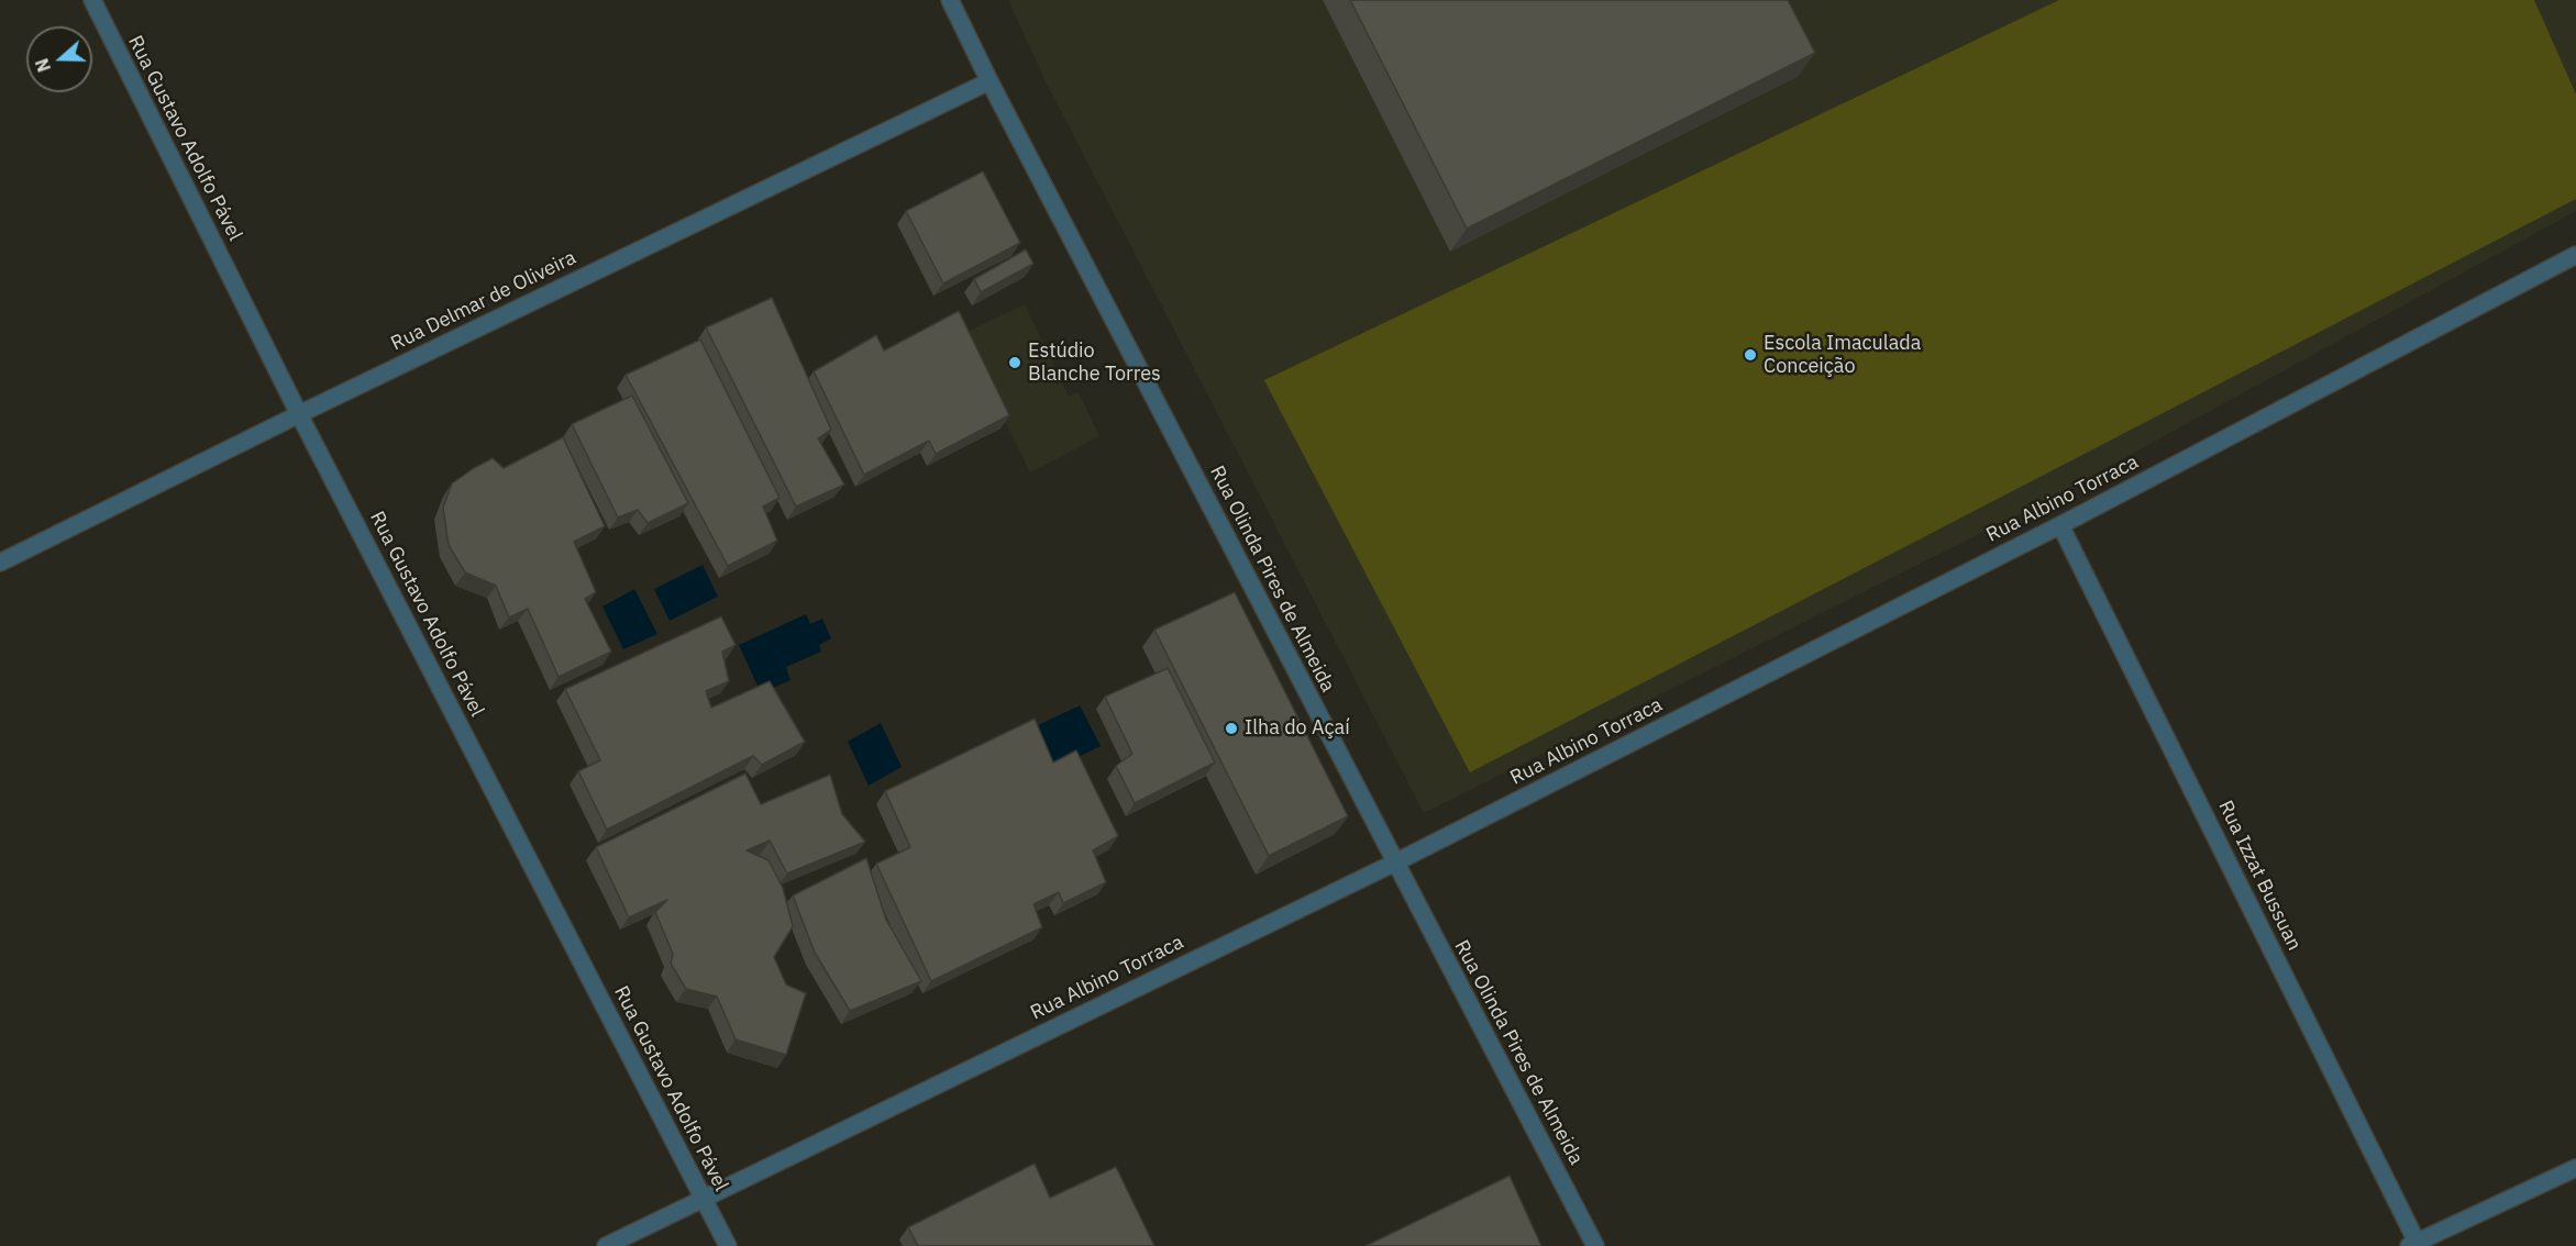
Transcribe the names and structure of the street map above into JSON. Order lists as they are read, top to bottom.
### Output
{
  "streets": {
    "street": [
      "Rua Gustavo Adolfo Pável",
      "Rua Delmar de Oliveira",
      "Rua Albino Torraca",
      "Rua Olinda Pires de Almeida",
      "Rua Izzat Bussuan"
    ]
  },
  "crossings": [
    ["Rua Gustavo Adolfo Pável", "Rua Delmar de Oliveira"],
    ["Rua Gustavo Adolfo Pável", "Rua Albino Torraca"],
    ["Rua Delmar de Oliveira", "Rua Olinda Pires de Almeida"],
    ["Rua Albino Torraca", "Rua Olinda Pires de Almeida"],
    ["Rua Albino Torraca", "Rua Izzat Bussuan"]
  ],
  "places": ["Escola Imaculada Conceição", "Estúdio Blanche Torres", "Ilha do Açaí"],
  "north": "left"
}
